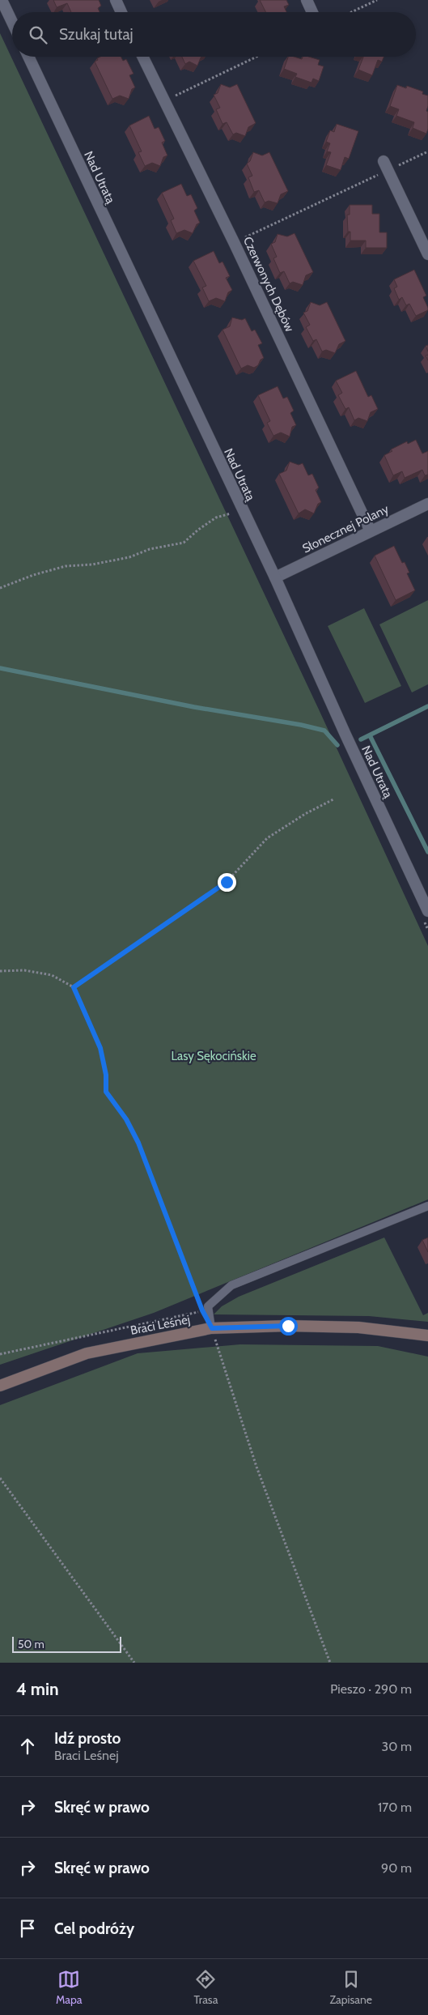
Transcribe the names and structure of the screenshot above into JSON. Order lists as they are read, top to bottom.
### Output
{
  "streets": {
    "main road": ["Braci Leśnej"],
    "street": ["Nad Utratą", "Czerwonych Dębów", "Słonecznej Polany"]
  },
  "crossings": [
    ["Nad Utratą", "Słonecznej Polany"],
    ["Czerwonych Dębów", "Słonecznej Polany"]
  ],
  "parks": ["Lasy Sękocińskie"],
  "scale_bar": "50 m",
  "page": {
    "search": "Szukaj tutaj",
    "scale": "50 m",
    "heading": ["4 min", "Pieszo · 290 m"],
    "list": [
      ["Idź prosto", "Braci Leśnej", "30 m"],
      ["Skręć w prawo", "170 m"],
      ["Skręć w prawo", "90 m"],
      "Cel podróży"
    ],
    "nav": ["Mapa", "Trasa", "Zapisane"]
  }
}
